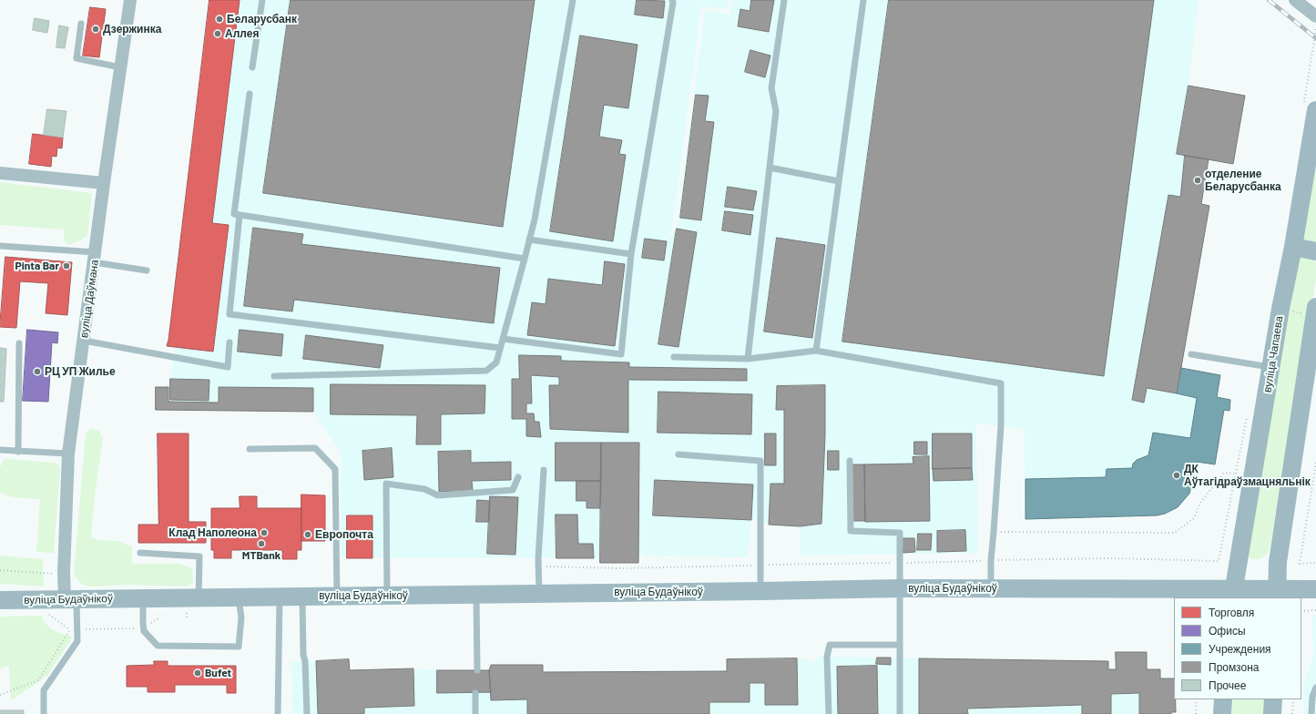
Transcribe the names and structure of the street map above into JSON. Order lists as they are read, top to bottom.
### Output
{
  "streets": {
    "main road": ["вуліца Чапаева", "вуліца Будаўнікоў"],
    "street": ["вуліца Даўмана"]
  },
  "crossings": [
    ["вуліца Даўмана", "вуліца Будаўнікоў"],
    ["вуліца Чапаева", "вуліца Будаўнікоў"]
  ],
  "places": [
    "Беларусбанк",
    "Дзержинка",
    "Аллея",
    "отделение Беларусбанка",
    "Pinta Bar",
    "РЦ УП Жилье",
    "ДК Аўтагідраўзмацняльнік",
    "Клад Наполеона",
    "Европочта",
    "MTBank",
    "Bufet"
  ],
  "legend": [
    "Торговля",
    "Офисы",
    "Учреждения",
    "Промзона",
    "Прочее"
  ]
}
